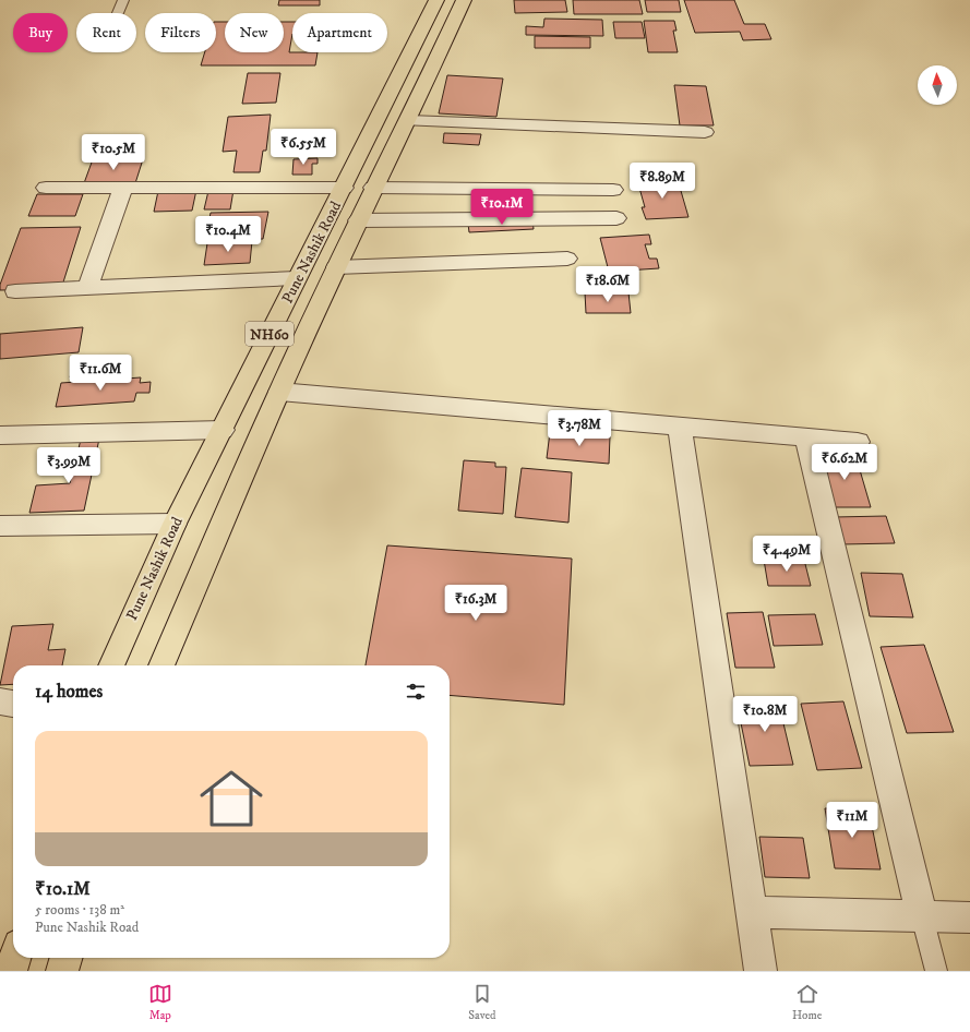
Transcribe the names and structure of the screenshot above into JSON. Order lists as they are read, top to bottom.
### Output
{
  "streets": {
    "highway": ["Pune Nashik Road", "NH60"]
  },
  "north": "top",
  "page": {
    "chip": [
      "Buy",
      "Rent",
      "Filters",
      "New",
      "Apartment"
    ],
    "price": [
      "₹6.55M",
      "₹10.5M",
      "₹8.89M",
      "₹10.1M",
      "₹10.4M",
      "₹18.6M",
      "₹11.6M",
      "₹3.78M",
      "₹6.62M",
      "₹3.99M",
      "₹4.49M",
      "₹16.3M",
      "₹10.8M",
      "₹11M"
    ],
    "heading": "14 homes",
    "list": [
      {
        "name": "₹10.1M",
        "note": "5 rooms · 138 m² · Pune Nashik Road"
      }
    ],
    "tabs": ["Map", "Saved", "Home"]
  }
}
